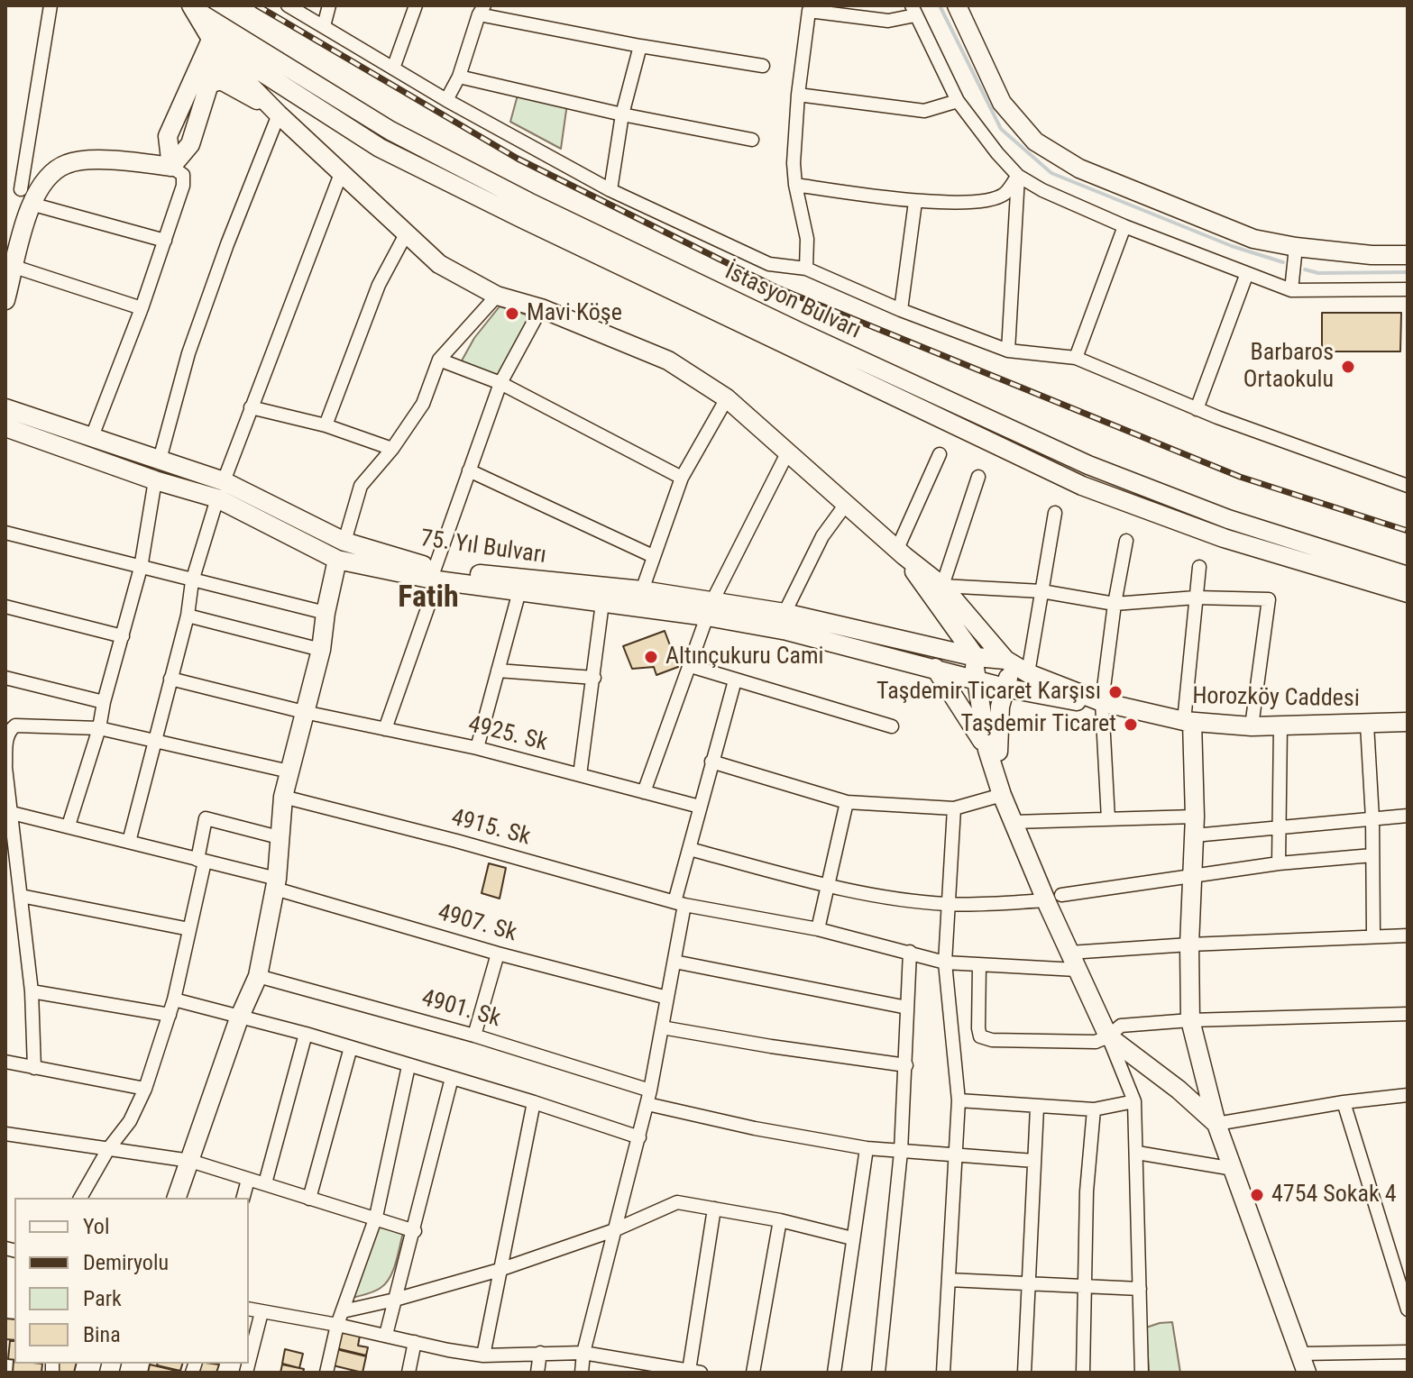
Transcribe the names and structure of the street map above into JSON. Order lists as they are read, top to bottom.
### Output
{
  "streets": {
    "street": [
      "İstasyon Bulvarı",
      "75. Yıl Bulvarı",
      "Horozköy Caddesi",
      "4925. Sk",
      "4915. Sk",
      "4907. Sk",
      "4901. Sk"
    ]
  },
  "districts": ["Fatih"],
  "places": [
    "Mavi Köşe",
    "Barbaros Ortaokulu",
    "Altınçukuru Cami",
    "Taşdemir Ticaret Karşısı",
    "Taşdemir Ticaret",
    "4754 Sokak 4"
  ],
  "legend": [
    "Yol",
    "Demiryolu",
    "Park",
    "Bina"
  ]
}
